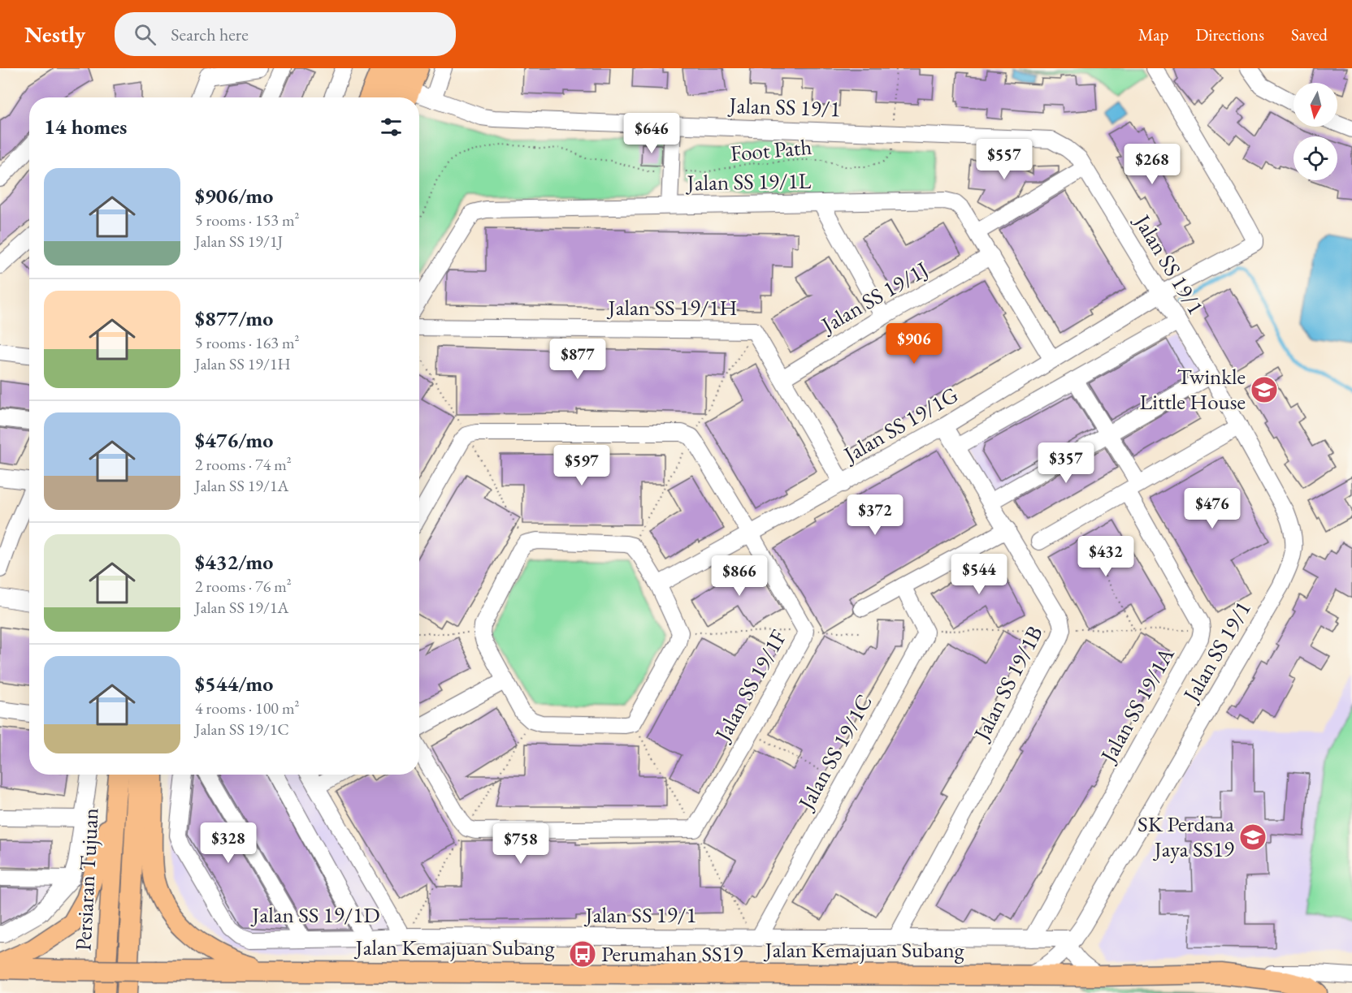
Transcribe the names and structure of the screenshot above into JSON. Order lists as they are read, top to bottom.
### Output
{
  "streets": {
    "main road": ["Persiaran Tujuan", "Jalan Kemajuan Subang"],
    "street": [
      "Jalan SS 19/1",
      "Jalan SS 19/1L",
      "Jalan SS 19/1J",
      "Jalan SS 19/1H",
      "Jalan SS 19/1G",
      "Jalan SS 19/1B",
      "Jalan SS 19/1F",
      "Jalan SS 19/1A",
      "Jalan SS 19/1C",
      "Jalan SS 19/1D"
    ],
    "path": ["Foot Path"]
  },
  "crossings": [
    ["Jalan SS 19/1", "Foot Path"],
    ["Jalan SS 19/1", "Jalan SS 19/1G"],
    ["Jalan SS 19/1", "Jalan SS 19/1B"],
    ["Jalan SS 19/1", "Jalan SS 19/1A"],
    ["Jalan SS 19/1", "Jalan SS 19/1C"],
    ["Jalan SS 19/1", "Jalan SS 19/1D"],
    ["Jalan SS 19/1", "Jalan Kemajuan Subang"],
    ["Jalan SS 19/1L", "Jalan SS 19/1J"],
    ["Jalan SS 19/1L", "Jalan SS 19/1G"],
    ["Jalan SS 19/1J", "Jalan SS 19/1H"],
    ["Jalan SS 19/1H", "Jalan SS 19/1G"],
    ["Jalan SS 19/1G", "Jalan SS 19/1B"],
    ["Jalan SS 19/1G", "Jalan SS 19/1F"]
  ],
  "places": {
    "school or university": ["Twinkle Little House", "SK Perdana Jaya SS19"],
    "bus stop": ["Perumahan SS19"]
  },
  "north": "bottom",
  "page": {
    "header": "Nestly",
    "search": "Search here",
    "nav": ["Map", "Directions", "Saved"],
    "heading": "14 homes",
    "price": [
      "$646",
      "$557",
      "$268",
      "$906",
      "$877",
      "$357",
      "$597",
      "$476",
      "$372",
      "$432",
      "$544",
      "$866",
      "$328",
      "$758"
    ],
    "list": [
      {
        "name": "$906/mo",
        "note": "5 rooms · 153 m² · Jalan SS 19/1J"
      },
      {
        "name": "$877/mo",
        "note": "5 rooms · 163 m² · Jalan SS 19/1H"
      },
      {
        "name": "$476/mo",
        "note": "2 rooms · 74 m² · Jalan SS 19/1A"
      },
      {
        "name": "$432/mo",
        "note": "2 rooms · 76 m² · Jalan SS 19/1A"
      },
      {
        "name": "$544/mo",
        "note": "4 rooms · 100 m² · Jalan SS 19/1C"
      }
    ]
  }
}
